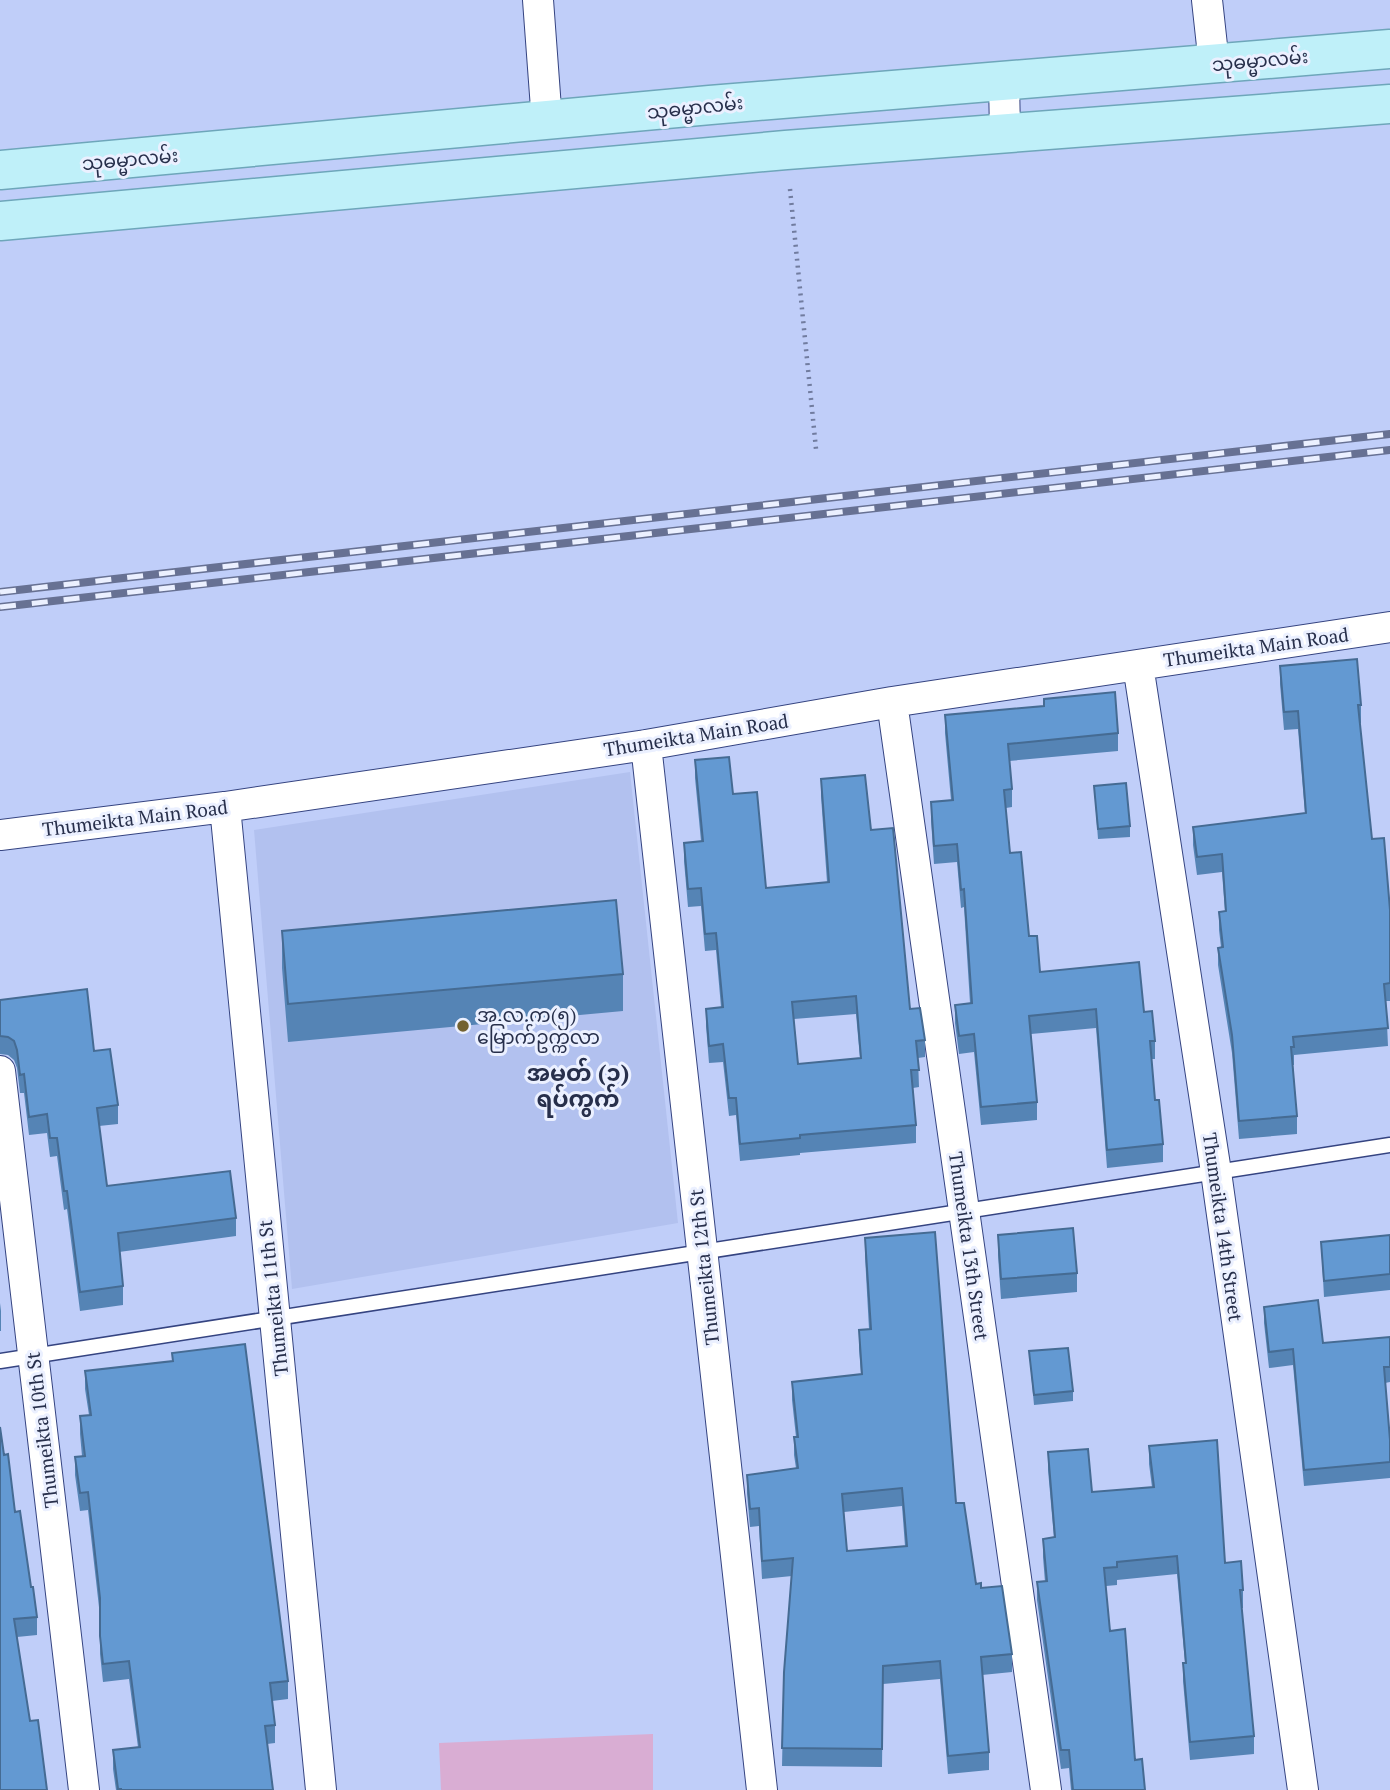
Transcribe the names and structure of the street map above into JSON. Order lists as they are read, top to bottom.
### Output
{
  "streets": {
    "main road": ["သုဓမ္မာလမ်း"],
    "street": [
      "Thumeikta Main Road",
      "Thumeikta 14th Street",
      "Thumeikta 13th Street",
      "Thumeikta 12th St",
      "Thumeikta 11th St",
      "Thumeikta 10th St"
    ]
  },
  "crossings": [
    ["Thumeikta Main Road", "Thumeikta 14th Street"],
    ["Thumeikta Main Road", "Thumeikta 13th Street"],
    ["Thumeikta Main Road", "Thumeikta 12th St"],
    ["Thumeikta Main Road", "Thumeikta 11th St"]
  ],
  "districts": ["အမှတ် (၁) ရပ်ကွက်"],
  "places": ["အ.လ.က(၅) မြောက်ဥက္ကလာ"]
}
